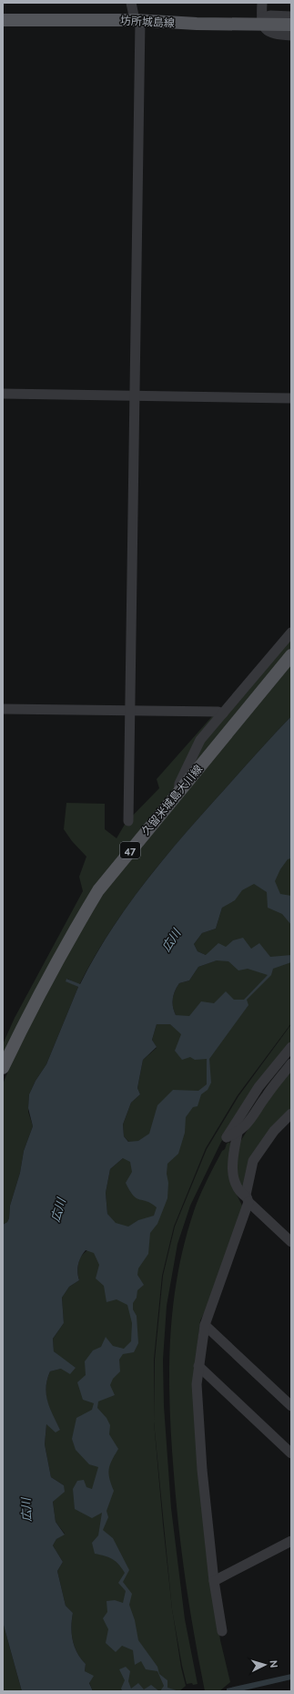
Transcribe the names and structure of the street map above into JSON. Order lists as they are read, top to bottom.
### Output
{
  "streets": {
    "main road": ["坊所城島線", "久留米城島大川線", "47"]
  },
  "water": ["広川"],
  "north": "right"
}
